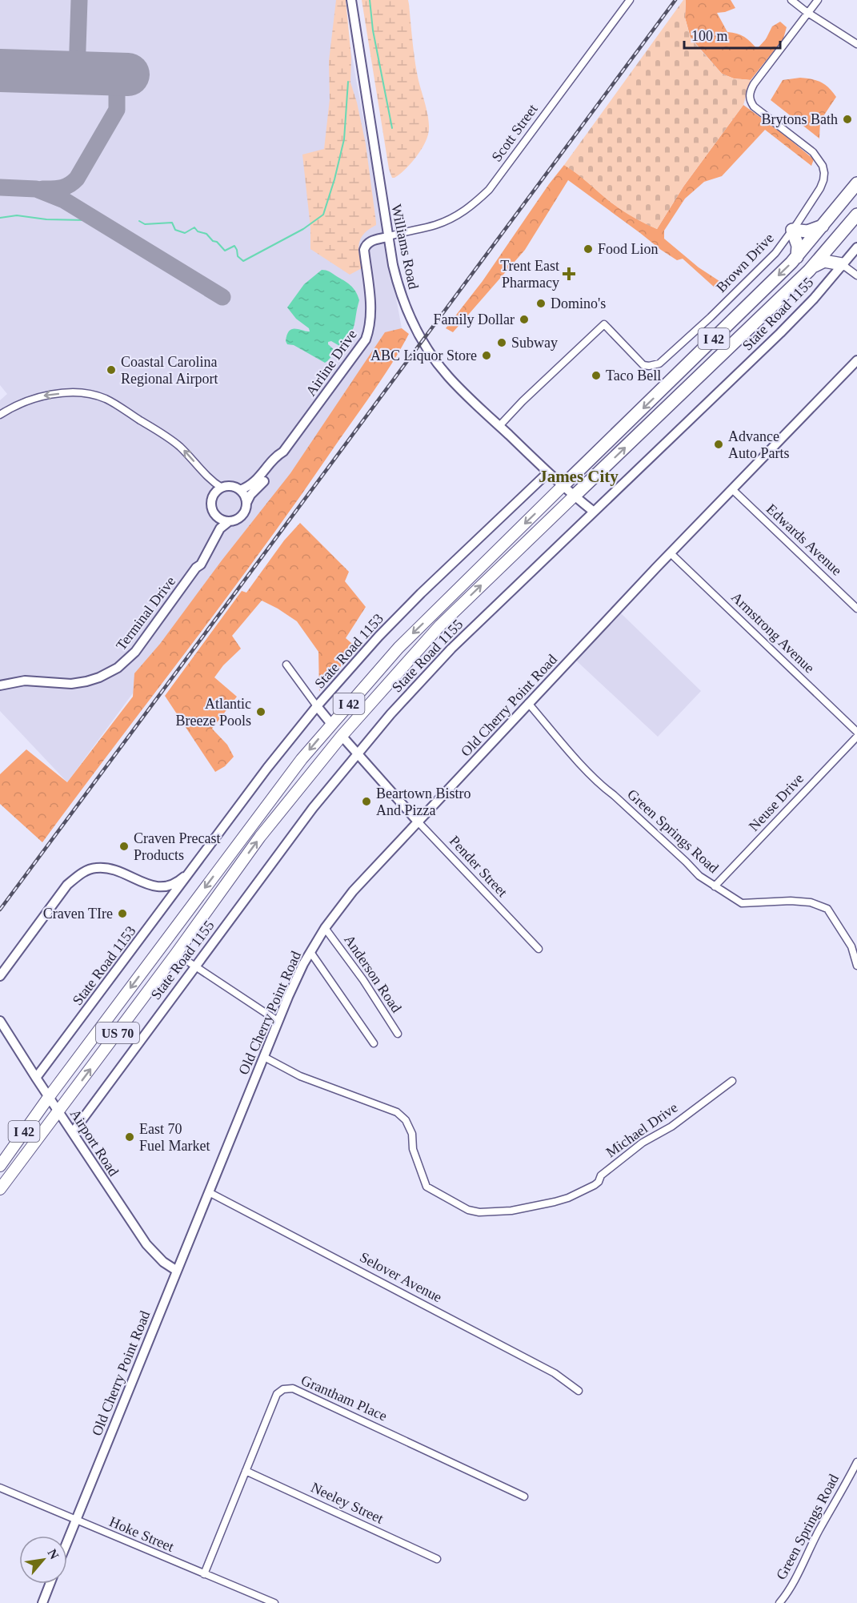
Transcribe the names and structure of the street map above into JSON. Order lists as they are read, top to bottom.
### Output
{
  "streets": {
    "highway": ["I 42", "US 70"],
    "street": [
      "Scott Street",
      "Williams Road",
      "Brown Drive",
      "State Road 1155",
      "Airline Drive",
      "Edwards Avenue",
      "Terminal Drive",
      "Armstrong Avenue",
      "State Road 1153",
      "Old Cherry Point Road",
      "Neuse Drive",
      "Green Springs Road",
      "Pender Street",
      "Anderson Road",
      "Michael Drive",
      "Airport Road",
      "Selover Avenue",
      "Grantham Place",
      "Neeley Street",
      "Hoke Street"
    ]
  },
  "crossings": [
    ["Scott Street", "Williams Road"],
    ["Scott Street", "Airline Drive"],
    ["Williams Road", "Brown Drive"],
    ["Williams Road", "State Road 1155"],
    ["Williams Road", "I 42"],
    ["Williams Road", "Airline Drive"],
    ["Williams Road", "State Road 1153"],
    ["Williams Road", "US 70"],
    ["State Road 1155", "Pender Street"],
    ["State Road 1155", "Airport Road"],
    ["I 42", "Airport Road"],
    ["Airline Drive", "Terminal Drive"],
    ["Edwards Avenue", "Old Cherry Point Road"],
    ["Armstrong Avenue", "Old Cherry Point Road"],
    ["State Road 1153", "Airport Road"],
    ["Old Cherry Point Road", "Green Springs Road"],
    ["Old Cherry Point Road", "Pender Street"],
    ["Old Cherry Point Road", "Anderson Road"],
    ["Old Cherry Point Road", "Michael Drive"],
    ["Old Cherry Point Road", "Airport Road"],
    ["Old Cherry Point Road", "Selover Avenue"],
    ["Old Cherry Point Road", "Hoke Street"],
    ["Neuse Drive", "Green Springs Road"],
    ["Pender Street", "US 70"],
    ["US 70", "Airport Road"],
    ["Grantham Place", "Neeley Street"],
    ["Grantham Place", "Hoke Street"]
  ],
  "districts": ["James City"],
  "places": {
    "other": [
      "Brytons Bath",
      "Food Lion",
      "Domino's",
      "Family Dollar",
      "Subway",
      "ABC Liquor Store",
      "Coastal Carolina Regional Airport",
      "Taco Bell",
      "Advance Auto Parts",
      "Atlantic Breeze Pools",
      "Beartown Bistro And Pizza",
      "Craven Precast Products",
      "Craven TIre",
      "East 70 Fuel Market"
    ],
    "health": ["Trent East Pharmacy"]
  },
  "scale_bar": "100 m",
  "north": "top right"
}
